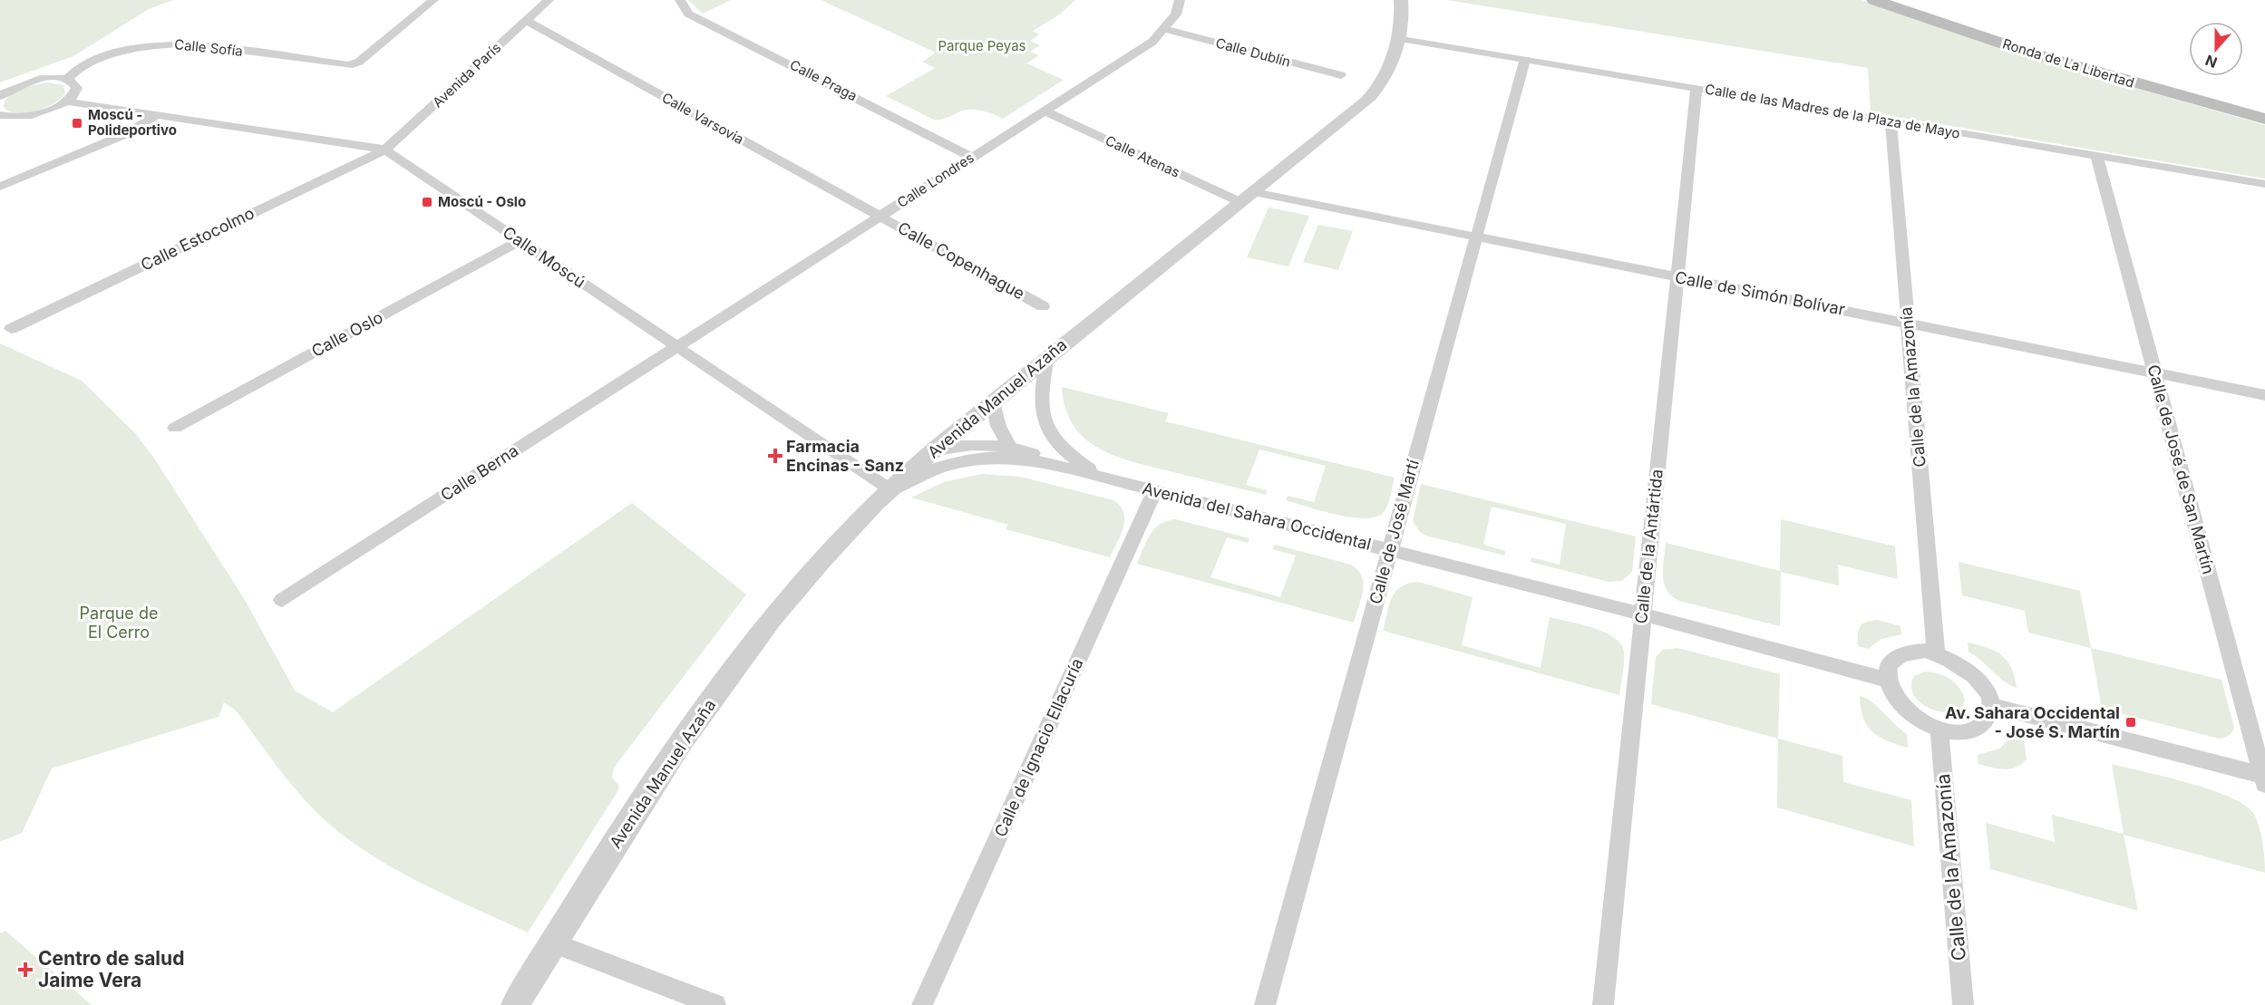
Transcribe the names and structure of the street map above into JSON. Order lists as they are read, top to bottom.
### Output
{
  "streets": {
    "main road": ["Ronda de La Libertad"],
    "street": [
      "Calle Sofía",
      "Calle Dublín",
      "Avenida París",
      "Calle Praga",
      "Calle de las Madres de la Plaza de Mayo",
      "Calle Varsovia",
      "Calle Atenas",
      "Calle Londres",
      "Calle Estocolmo",
      "Calle Moscú",
      "Calle Copenhague",
      "Calle de Simón Bolívar",
      "Calle Oslo",
      "Calle de la Amazonía",
      "Avenida Manuel Azaña",
      "Calle de José de San Martín",
      "Calle Berna",
      "Avenida del Sahara Occidental",
      "Calle de José Martí",
      "Calle de la Antártida",
      "Calle de Ignacio Ellacuría"
    ]
  },
  "crossings": [
    ["Calle Dublín", "Calle Londres"],
    ["Avenida París", "Calle Varsovia"],
    ["Avenida París", "Calle Estocolmo"],
    ["Avenida París", "Calle Moscú"],
    ["Calle Praga", "Calle Londres"],
    ["Calle de las Madres de la Plaza de Mayo", "Calle de la Amazonía"],
    ["Calle de las Madres de la Plaza de Mayo", "Avenida Manuel Azaña"],
    ["Calle de las Madres de la Plaza de Mayo", "Calle de José de San Martín"],
    ["Calle de las Madres de la Plaza de Mayo", "Calle de José Martí"],
    ["Calle de las Madres de la Plaza de Mayo", "Calle de la Antártida"],
    ["Calle Varsovia", "Calle Londres"],
    ["Calle Varsovia", "Calle Copenhague"],
    ["Calle Atenas", "Calle Londres"],
    ["Calle Atenas", "Avenida Manuel Azaña"],
    ["Calle Londres", "Calle Moscú"],
    ["Calle Londres", "Calle Copenhague"],
    ["Calle Londres", "Calle Berna"],
    ["Calle Estocolmo", "Calle Moscú"],
    ["Calle Moscú", "Calle Oslo"],
    ["Calle Moscú", "Avenida Manuel Azaña"],
    ["Calle Moscú", "Calle Berna"],
    ["Calle Moscú", "Avenida del Sahara Occidental"],
    ["Calle de Simón Bolívar", "Calle de la Amazonía"],
    ["Calle de Simón Bolívar", "Avenida Manuel Azaña"],
    ["Calle de Simón Bolívar", "Calle de José de San Martín"],
    ["Calle de Simón Bolívar", "Calle de José Martí"],
    ["Calle de Simón Bolívar", "Calle de la Antártida"],
    ["Calle de la Amazonía", "Avenida del Sahara Occidental"],
    ["Avenida Manuel Azaña", "Avenida del Sahara Occidental"],
    ["Avenida del Sahara Occidental", "Calle de José Martí"],
    ["Avenida del Sahara Occidental", "Calle de la Antártida"],
    ["Avenida del Sahara Occidental", "Calle de Ignacio Ellacuría"]
  ],
  "parks": ["Parque Peyas", "Parque de El Cerro"],
  "places": {
    "transit": ["Moscú - Polideportivo", "Moscú - Oslo", "Av. Sahara Occidental - José S. Martín"],
    "health": ["Farmacia Encinas - Sanz", "Centro de salud Jaime Vera"]
  },
  "north": "bottom"
}
